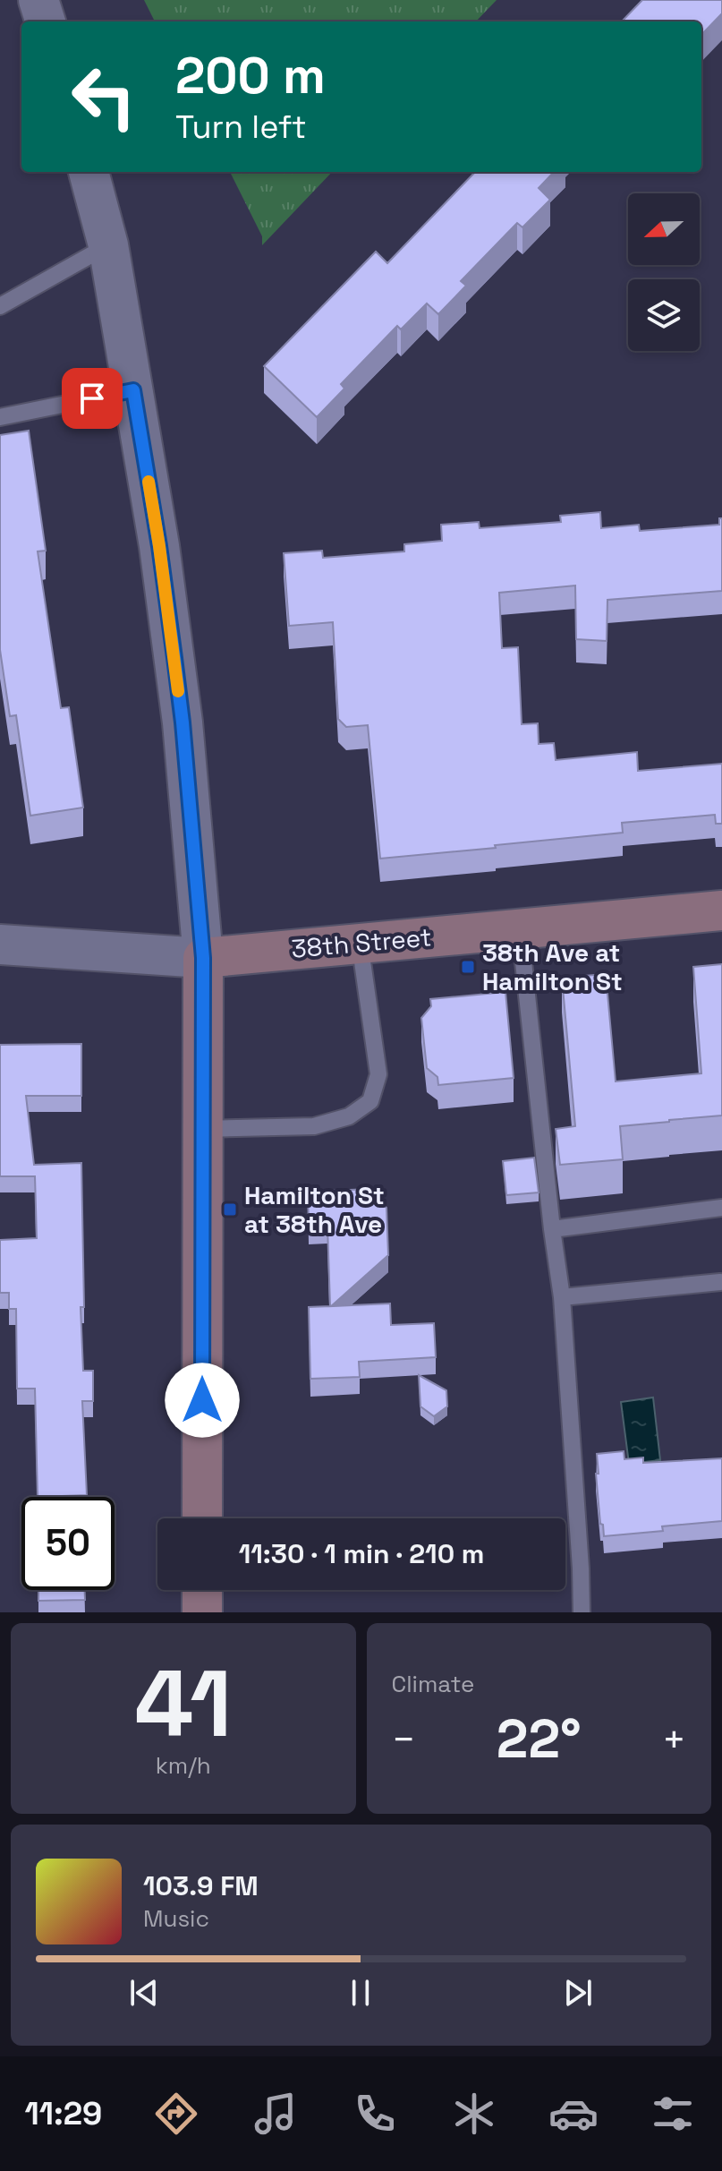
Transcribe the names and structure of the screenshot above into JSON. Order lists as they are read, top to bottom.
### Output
{
  "streets": {
    "main road": ["38th Street"]
  },
  "places": {
    "transit": ["38th Ave at Hamilton St", "Hamilton St at 38th Ave"]
  },
  "north": "left",
  "page": {
    "turn": ["200 m", "Turn left"],
    "limit": "50",
    "trip": "11:30 · 1 min · 210 m",
    "tile": [
      ["41", "km/h"],
      "Climate"
    ],
    "heat": ["−", "22°", "+"],
    "song": ["103.9 FM", "Music"],
    "tabs": "11:29"
  }
}
